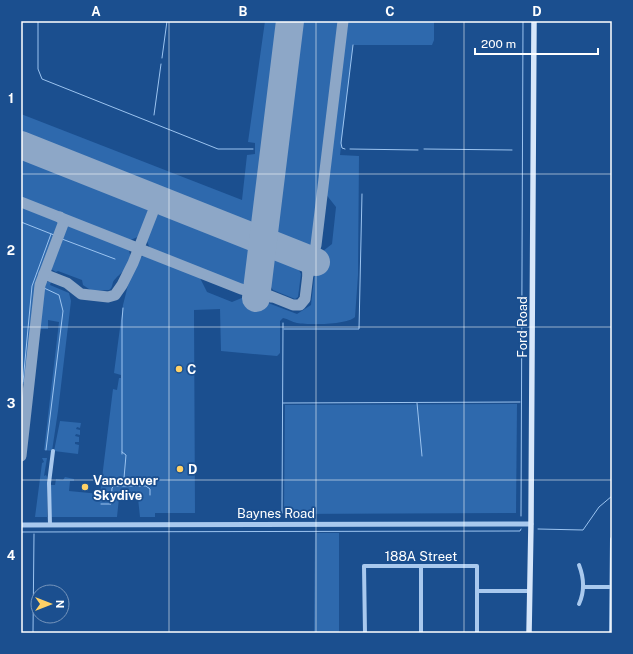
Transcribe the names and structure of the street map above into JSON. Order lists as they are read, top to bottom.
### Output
{
  "streets": {
    "main road": ["Ford Road"],
    "street": ["Baynes Road", "188A Street"]
  },
  "crossings": [
    ["Ford Road", "Baynes Road"]
  ],
  "places": ["C", "D", "Vancouver Skydive"],
  "scale_bar": "200 m",
  "north": "right",
  "grid": {
    "columns": [
      "A",
      "B",
      "C",
      "D"
    ],
    "rows": [
      "1",
      "2",
      "3",
      "4"
    ]
  }
}
